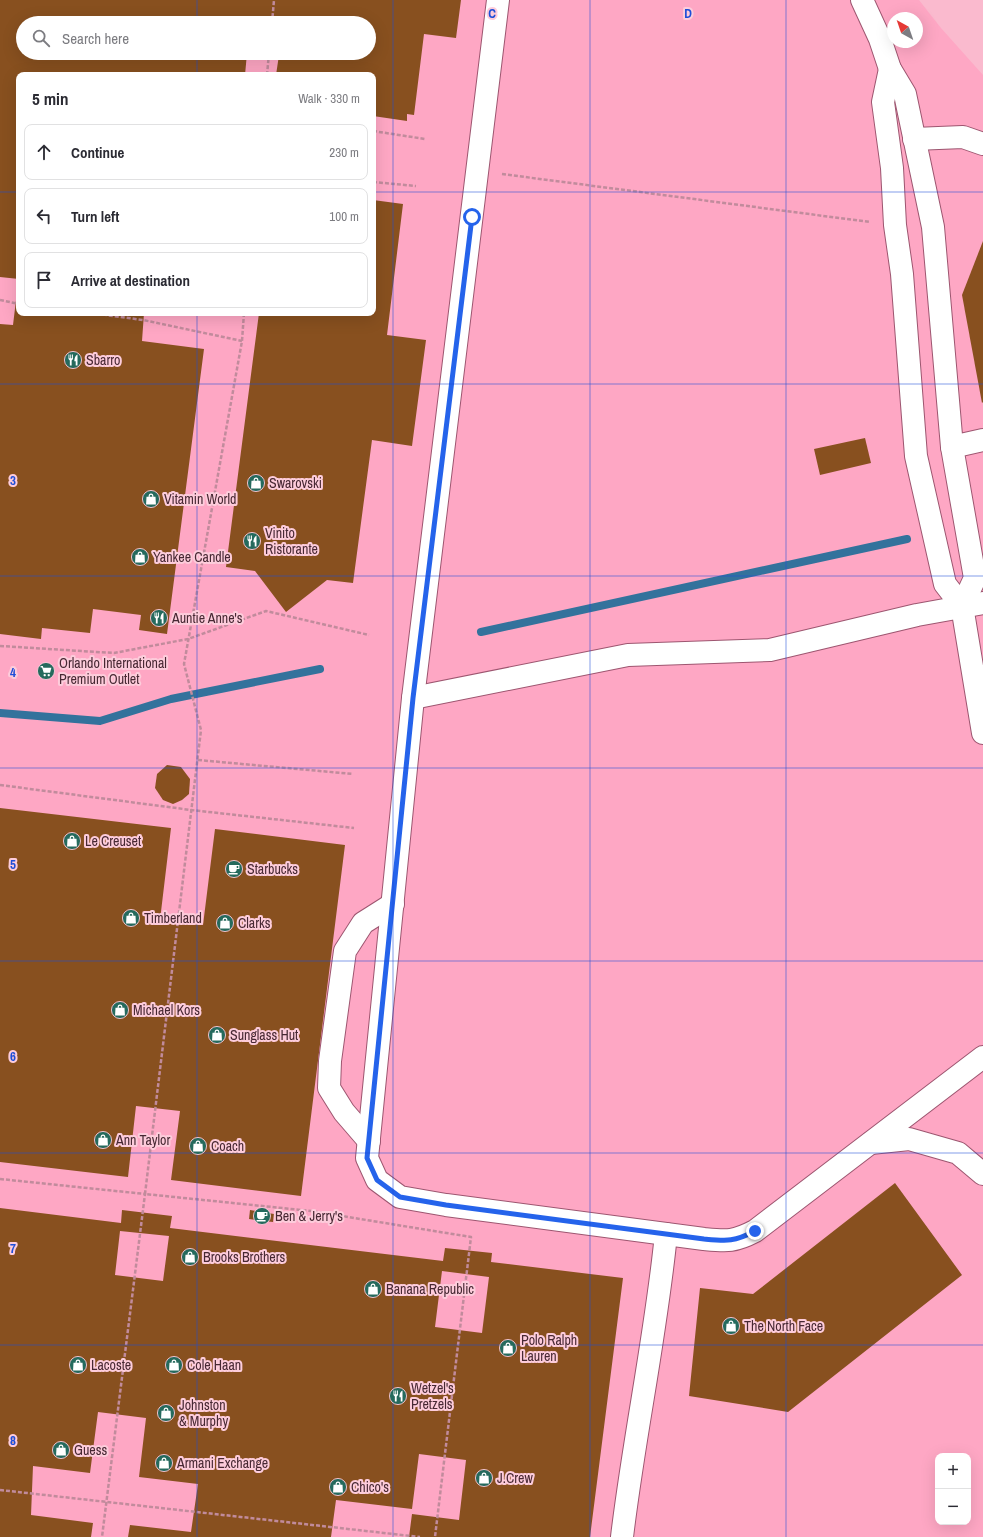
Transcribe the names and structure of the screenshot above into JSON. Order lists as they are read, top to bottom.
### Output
{
  "places": {
    "restaurant": [
      "Sbarro",
      "Vinito Ristorante",
      "Auntie Anne's",
      "Wetzel's Pretzels"
    ],
    "shop": [
      "Swarovski",
      "Vitamin World",
      "Yankee Candle",
      "Le Creuset",
      "Timberland",
      "Clarks",
      "Michael Kors",
      "Sunglass Hut",
      "Ann Taylor",
      "Coach",
      "Brooks Brothers",
      "Banana Republic",
      "The North Face",
      "Polo Ralph Lauren",
      "Lacoste",
      "Cole Haan",
      "Johnston & Murphy",
      "Guess",
      "Armani Exchange",
      "J.Crew",
      "Chico's"
    ],
    "supermarket": ["Orlando International Premium Outlet"],
    "cafe": ["Starbucks", "Ben & Jerry's"]
  },
  "north": "top left",
  "page": {
    "search": "Search here",
    "heading": ["5 min", "Walk · 330 m"],
    "list": [
      ["Continue", "230 m"],
      ["Turn left", "100 m"],
      "Arrive at destination"
    ],
    "map_buttons": ["+", "−"]
  },
  "grid": {
    "columns": ["C", "D"],
    "rows": [
      "3",
      "4",
      "5",
      "6",
      "7",
      "8"
    ]
  }
}
